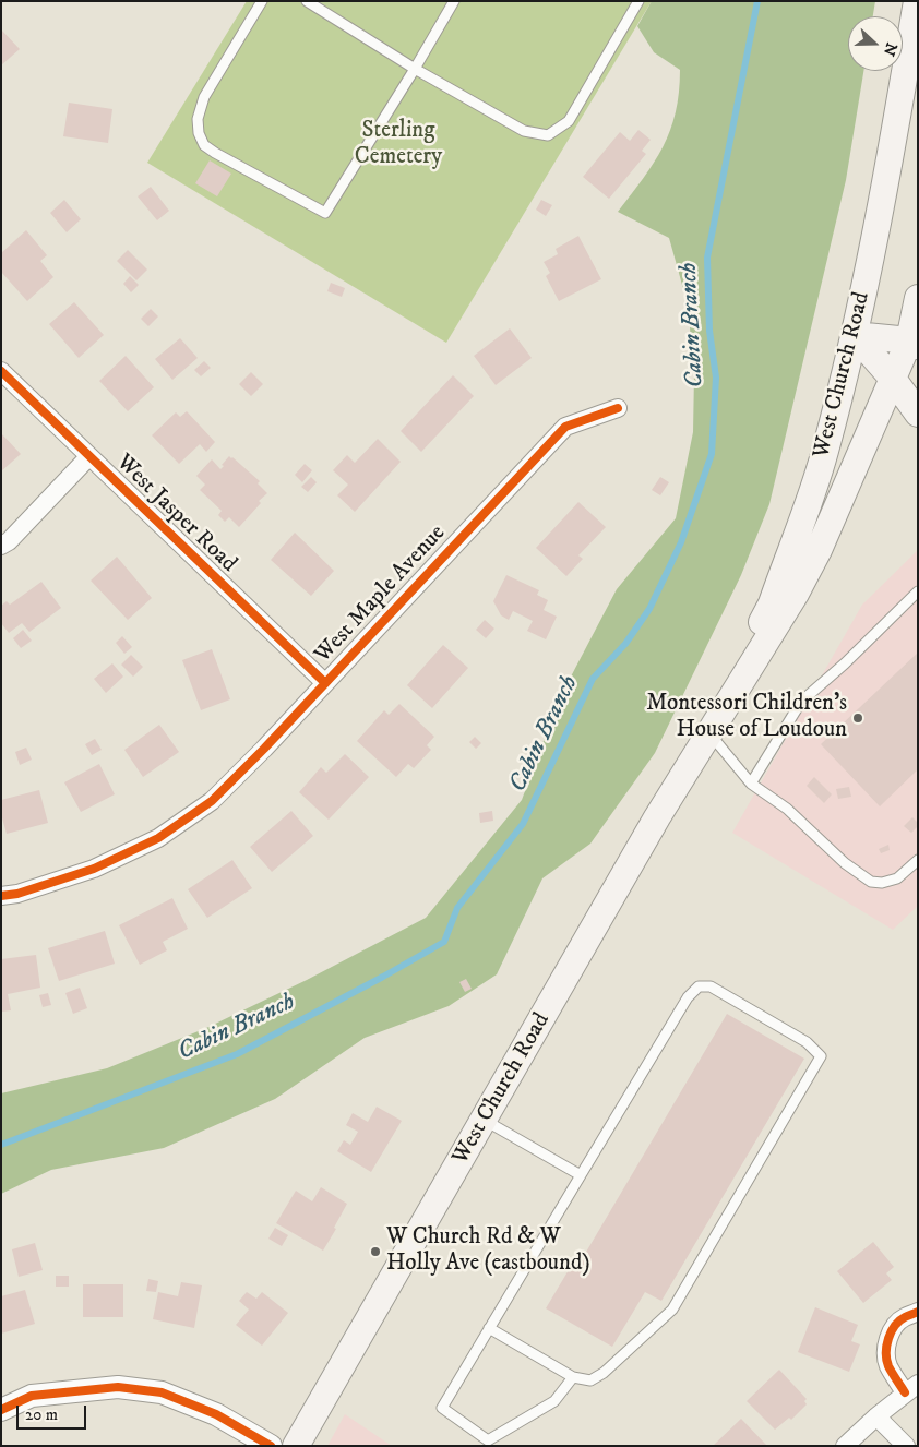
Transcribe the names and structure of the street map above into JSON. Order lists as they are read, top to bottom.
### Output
{
  "streets": {
    "main road": ["West Church Road"],
    "street": ["West Jasper Road", "West Maple Avenue"]
  },
  "crossings": [
    ["West Jasper Road", "West Maple Avenue"]
  ],
  "water": ["Cabin Branch"],
  "parks": ["Sterling Cemetery"],
  "places": ["Montessori Children's House of Loudoun", "W Church Rd & W Holly Ave (eastbound)"],
  "scale_bar": "20 m",
  "north": "right"
}
